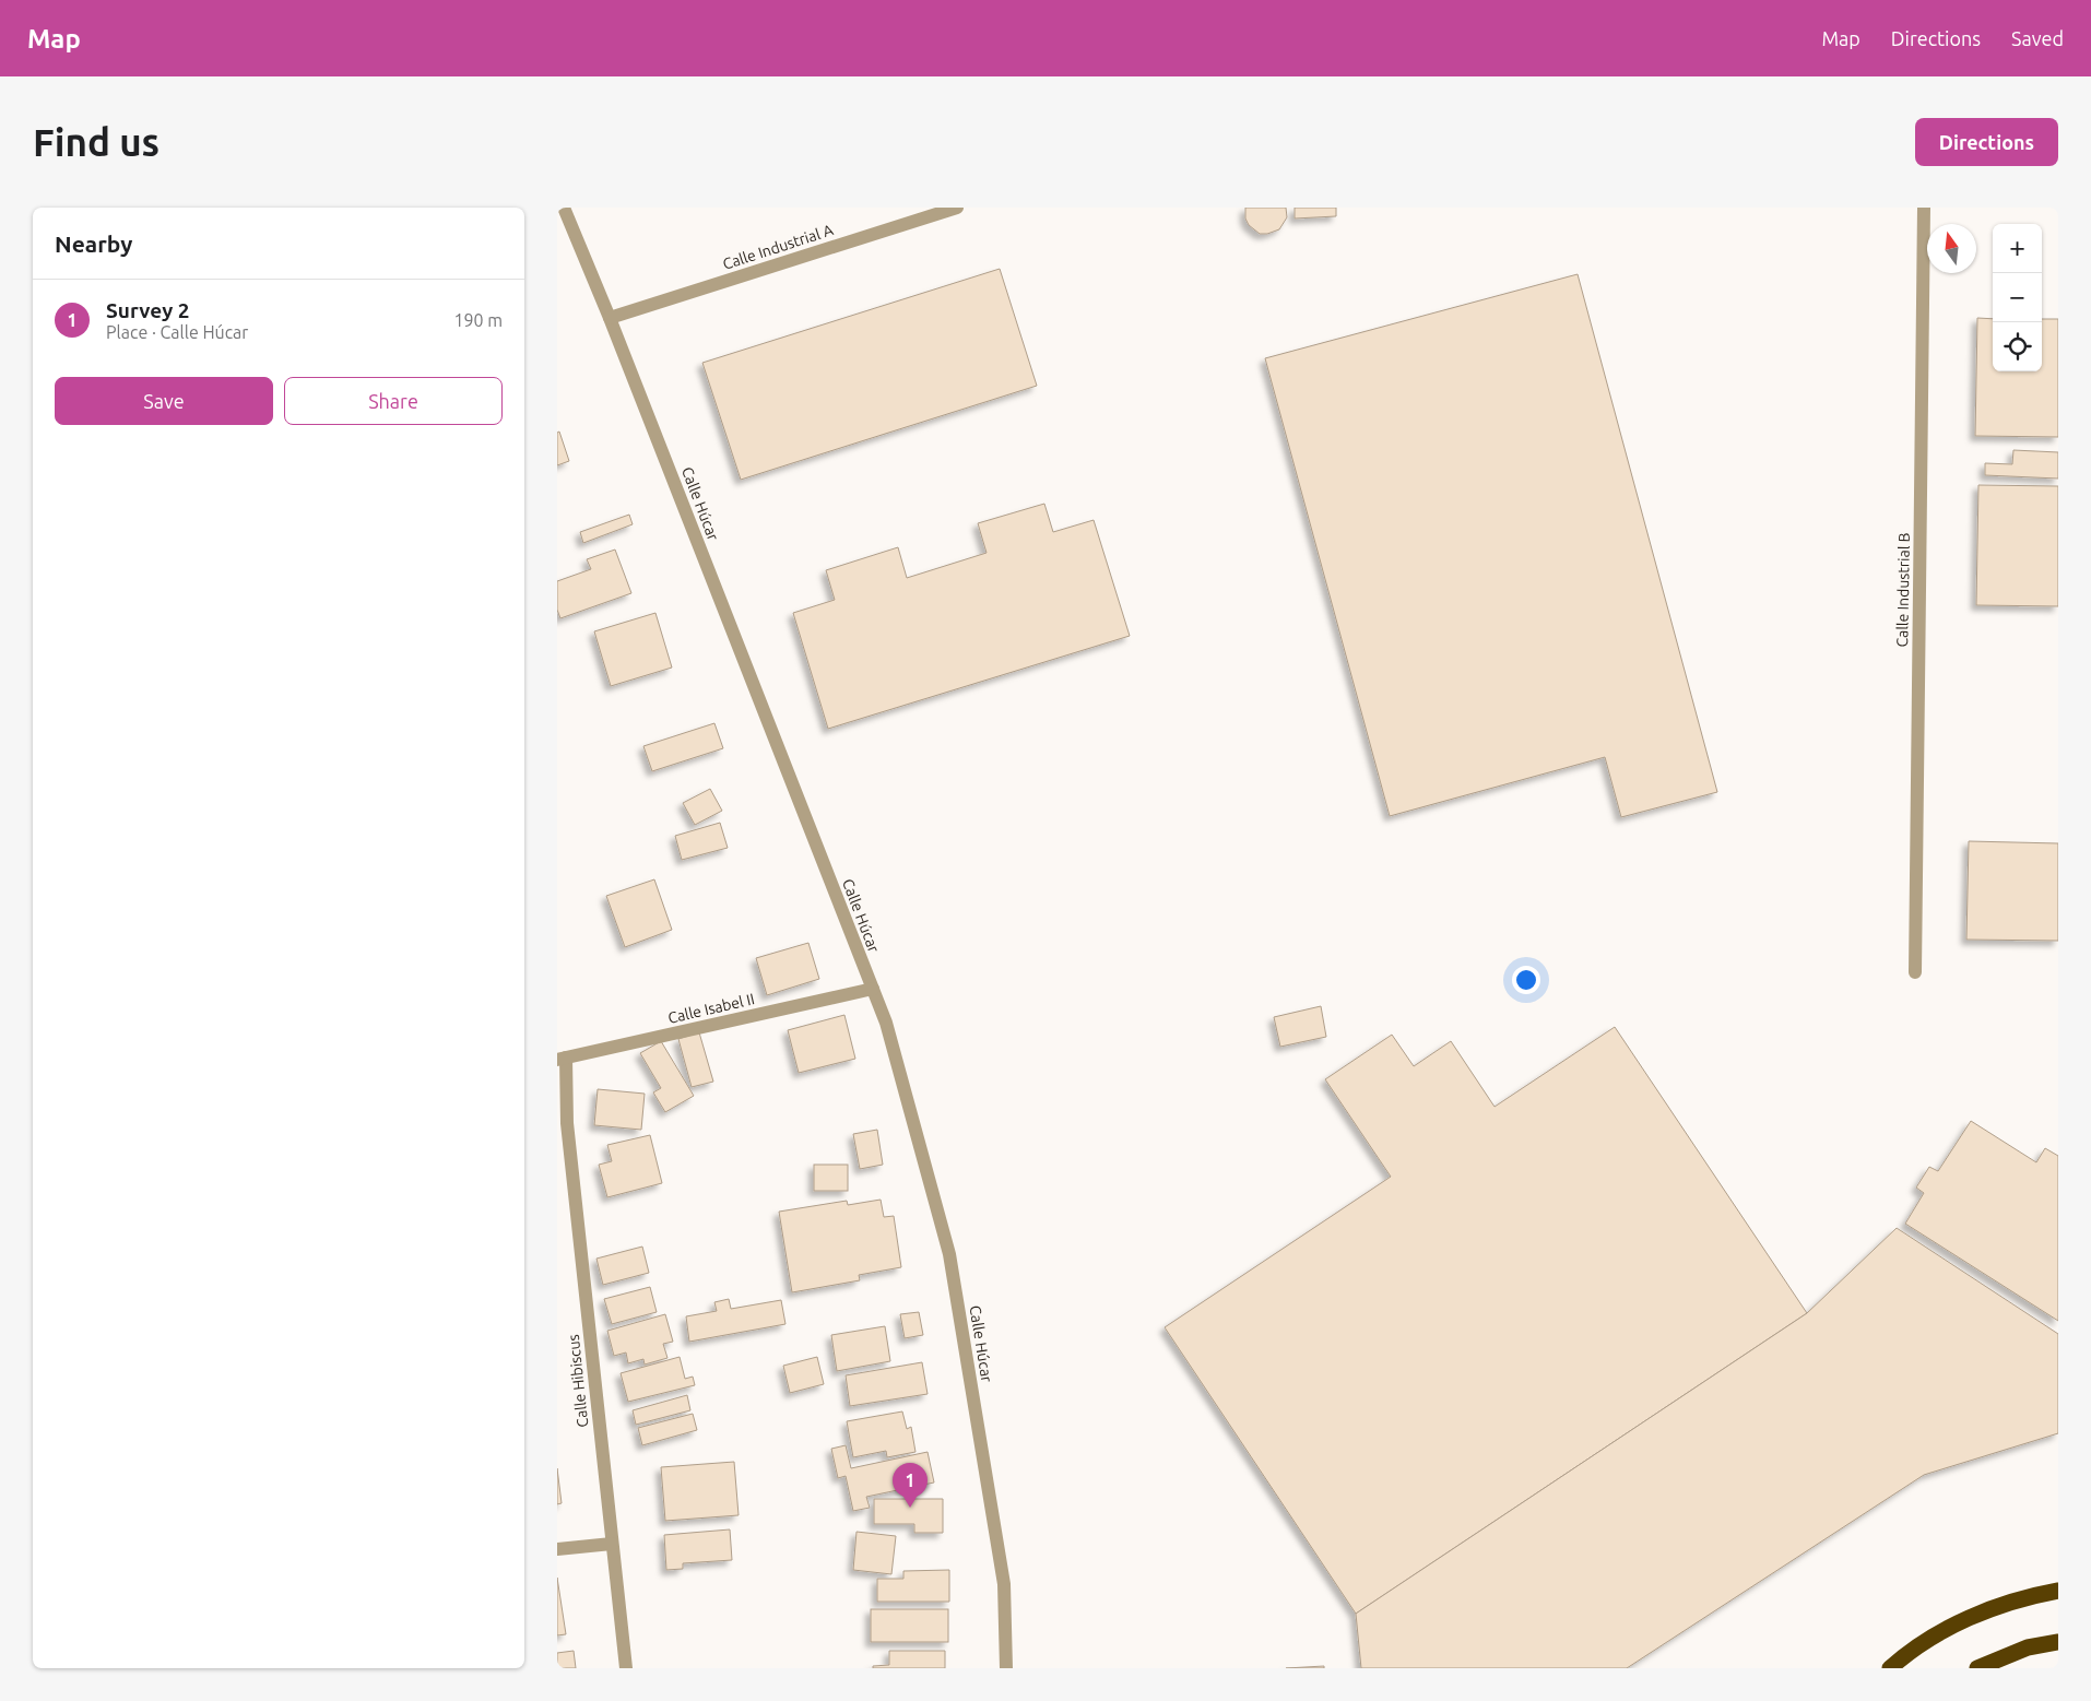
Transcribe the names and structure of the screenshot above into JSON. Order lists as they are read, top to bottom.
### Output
{
  "streets": {
    "street": [
      "Calle Industrial A",
      "Calle Húcar",
      "Calle Industrial B",
      "Calle Isabel II",
      "Calle Hibiscus"
    ]
  },
  "crossings": [
    ["Calle Industrial A", "Calle Húcar"],
    ["Calle Húcar", "Calle Isabel II"],
    ["Calle Isabel II", "Calle Hibiscus"]
  ],
  "north": "top",
  "page": {
    "header": "Map",
    "nav": ["Map", "Directions", "Saved"],
    "buttons": [
      "Directions",
      ["Save", "Share"]
    ],
    "title": "Find us",
    "heading": "Nearby",
    "map_buttons": ["+", "−"],
    "list": [
      {
        "mark": "1",
        "name": "Survey 2",
        "note": "Place · Calle Húcar",
        "value": "190 m"
      }
    ],
    "pins": "1"
  }
}
